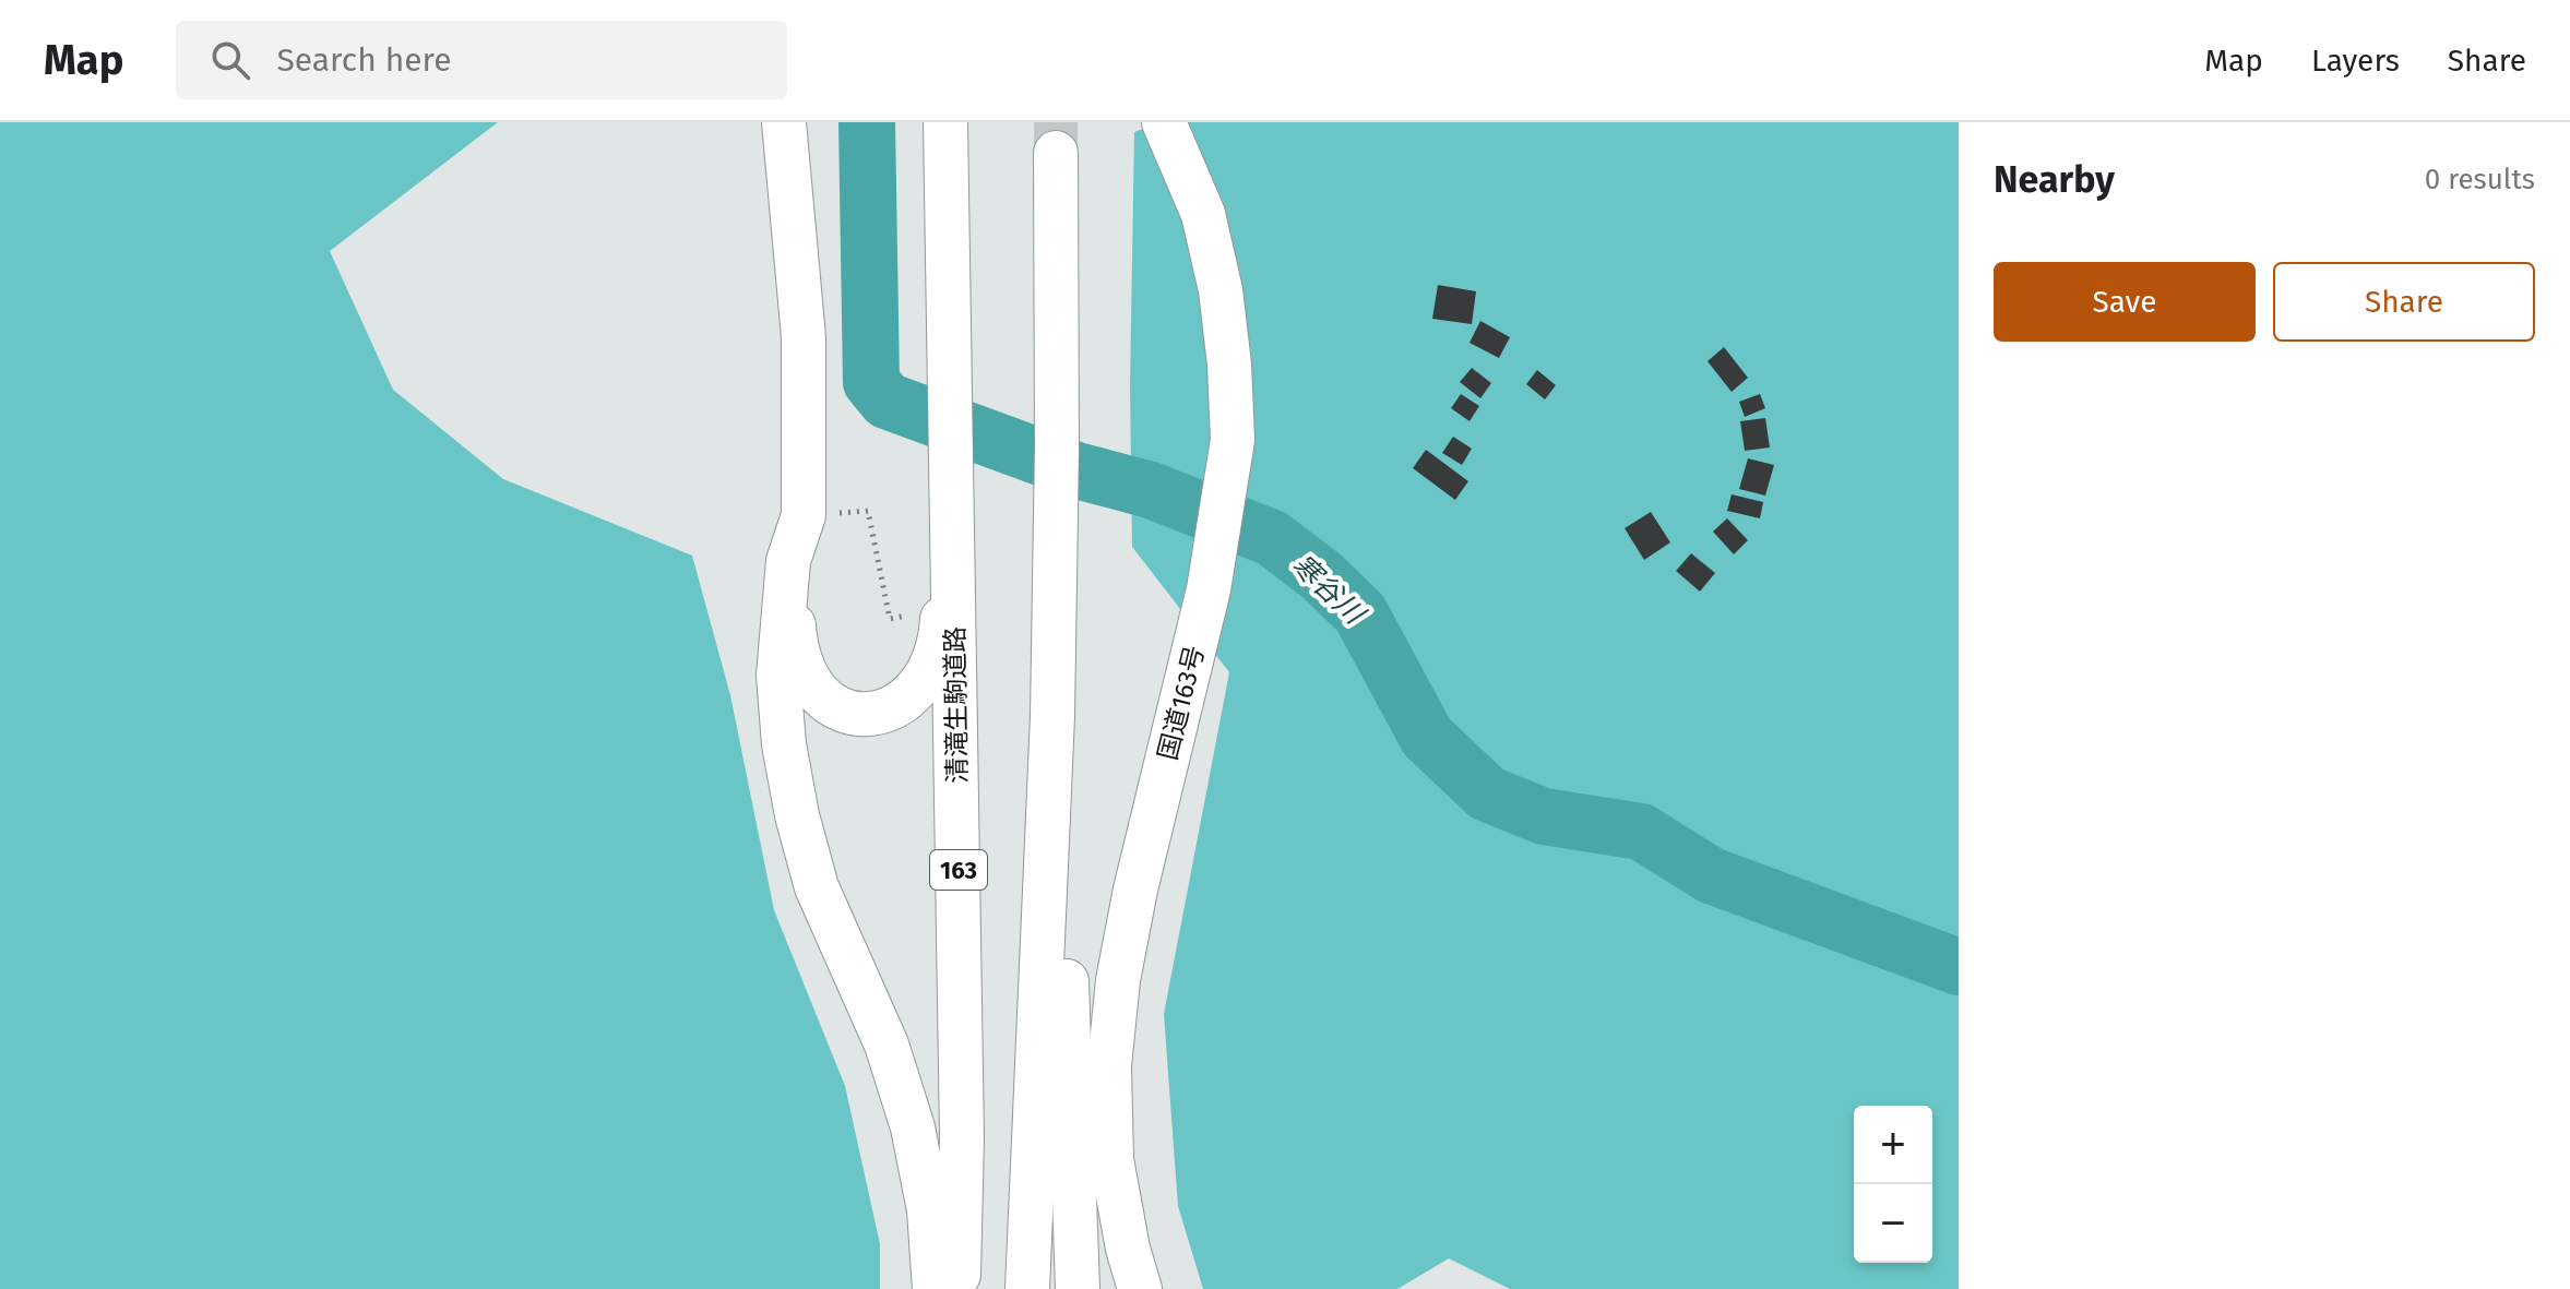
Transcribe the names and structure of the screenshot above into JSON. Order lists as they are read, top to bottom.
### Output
{
  "streets": {
    "highway": ["国道163号", "清滝生駒道路", "163"]
  },
  "crossings": [
    ["清滝生駒道路", "163"]
  ],
  "water": ["寒谷川"],
  "page": {
    "header": "Map",
    "search": "Search here",
    "nav": ["Map", "Layers", "Share"],
    "heading": ["Nearby", "0 results"],
    "buttons": ["Save", "Share"],
    "map_buttons": ["+", "−"]
  }
}
